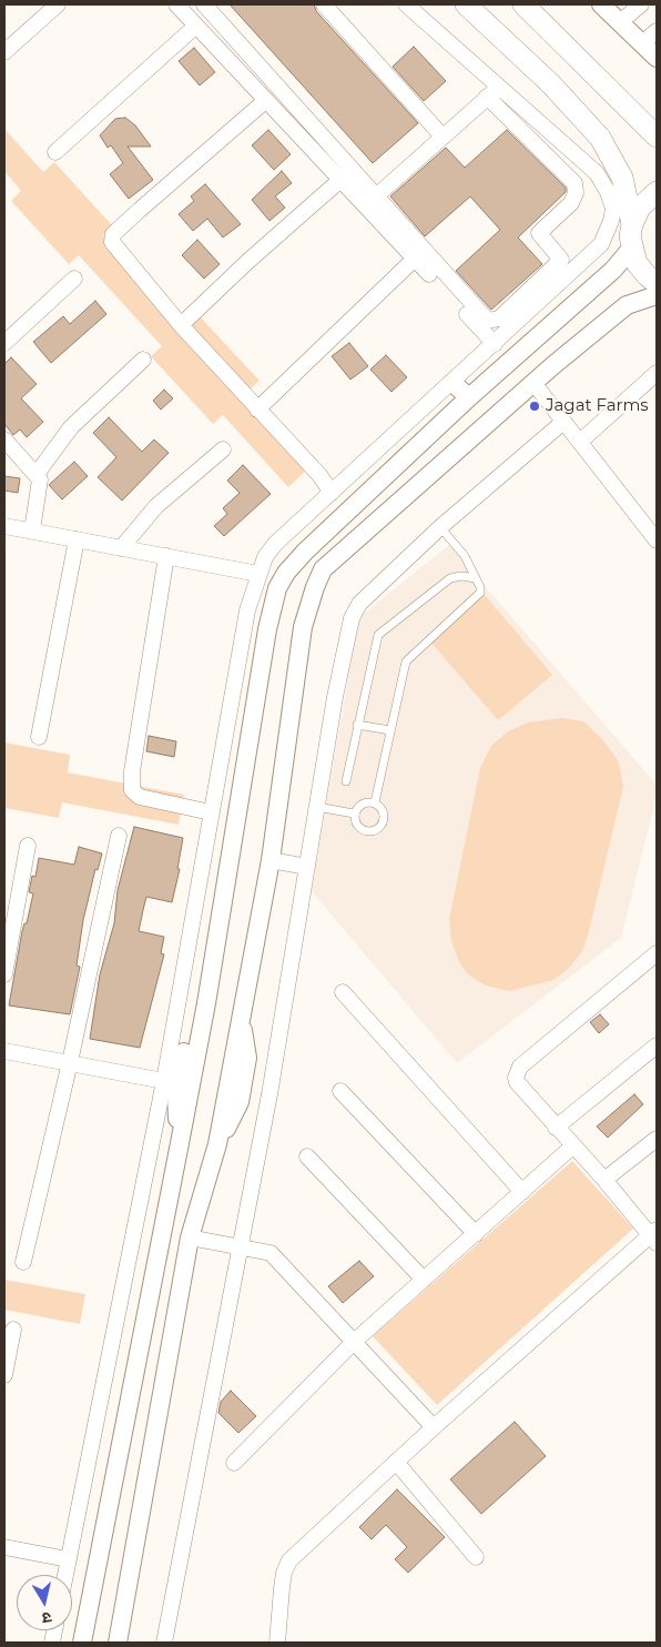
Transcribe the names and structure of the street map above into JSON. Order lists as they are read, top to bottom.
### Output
{
  "places": ["Jagat Farms"],
  "north": "bottom"
}
